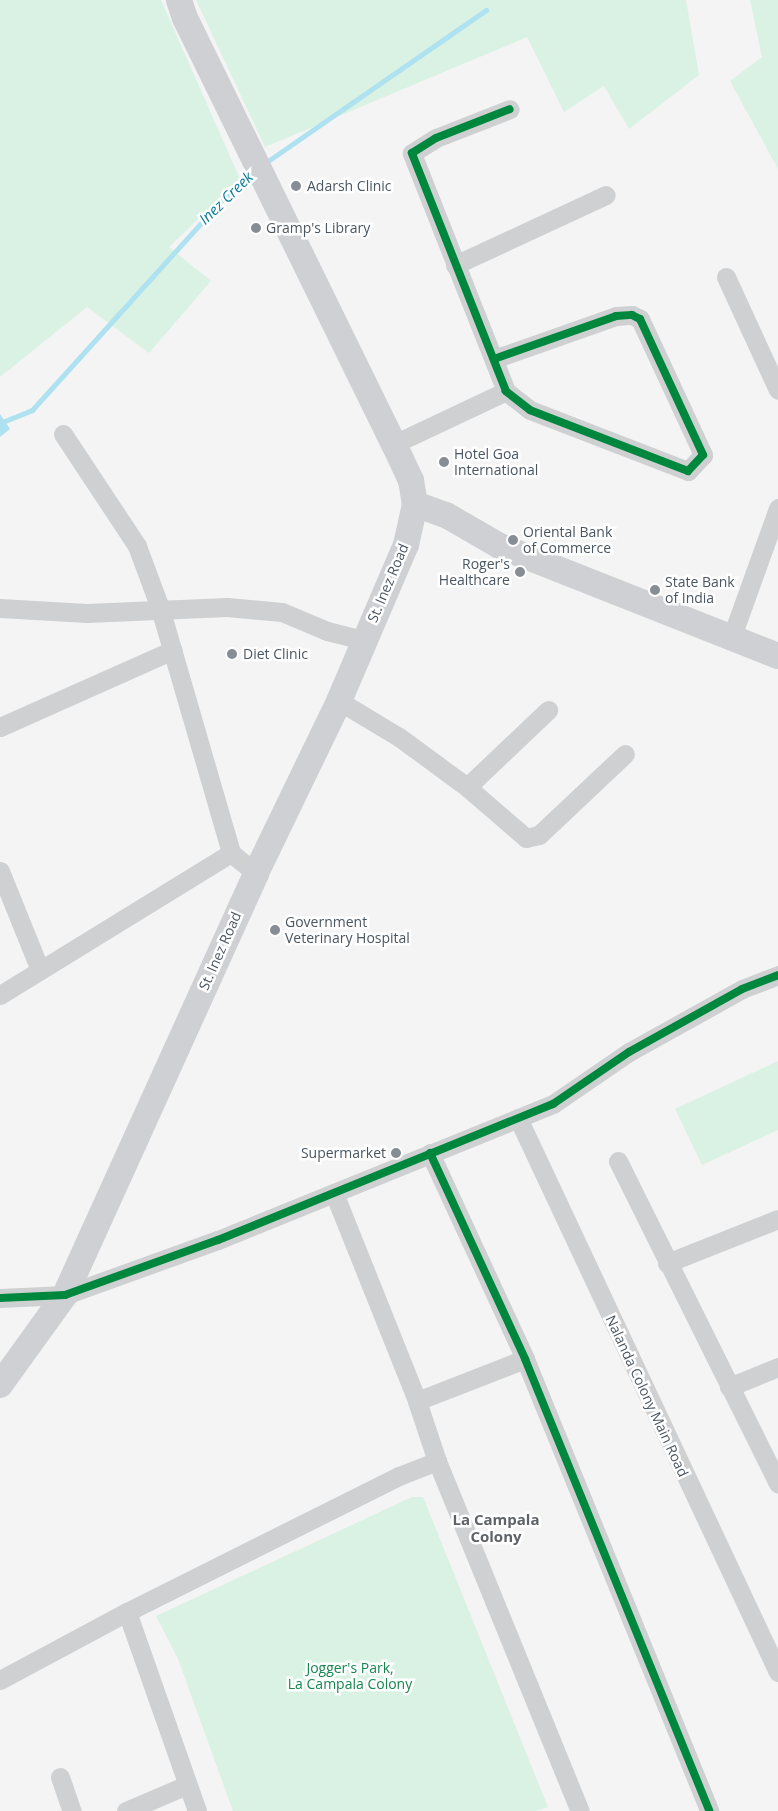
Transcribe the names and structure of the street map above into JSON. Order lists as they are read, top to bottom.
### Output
{
  "streets": {
    "main road": ["St. Inez Road"],
    "street": ["Nalanda Colony Main Road"]
  },
  "districts": ["La Campala Colony"],
  "water": ["Inez Creek"],
  "parks": ["Jogger's Park, La Campala Colony"],
  "places": [
    "Adarsh Clinic",
    "Gramp's Library",
    "Hotel Goa International",
    "Oriental Bank of Commerce",
    "Roger's Healthcare",
    "State Bank of India",
    "Diet Clinic",
    "Government Veterinary Hospital",
    "Supermarket"
  ]
}
